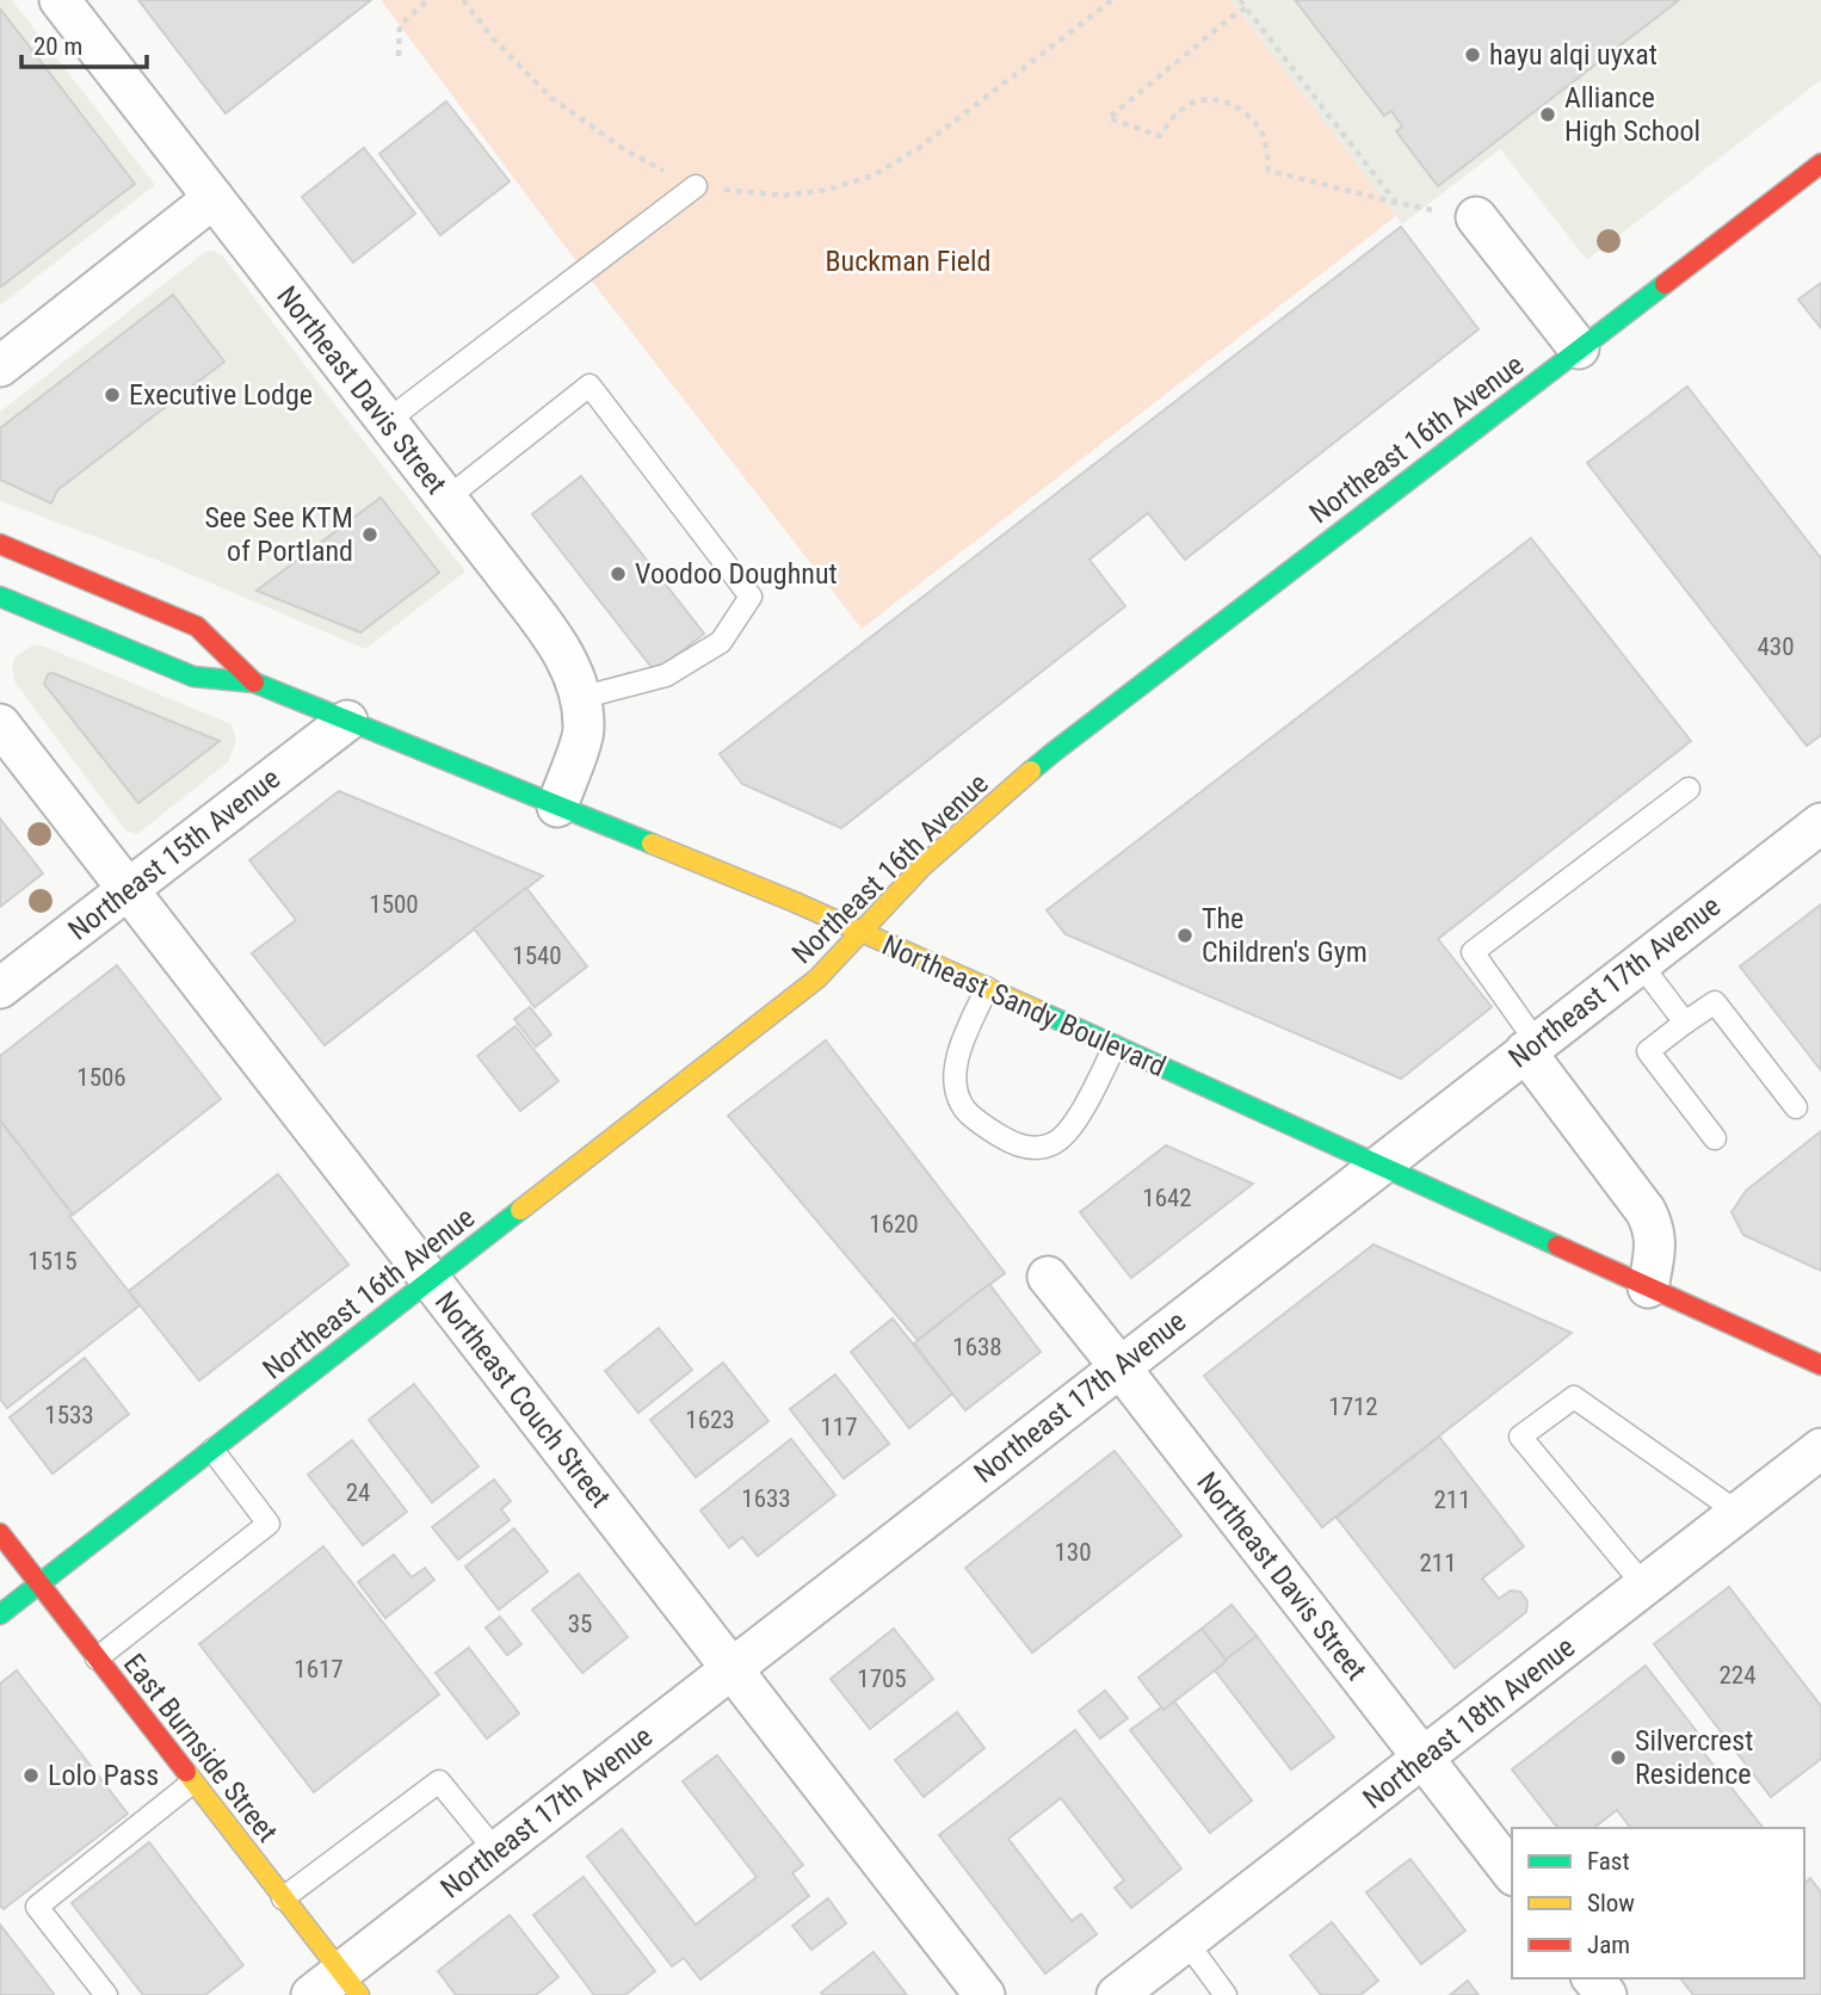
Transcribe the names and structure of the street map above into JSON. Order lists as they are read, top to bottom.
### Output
{
  "streets": {
    "main road": ["Northeast 16th Avenue", "Northeast Sandy Boulevard", "East Burnside Street"],
    "street": [
      "Northeast Davis Street",
      "Northeast 15th Avenue",
      "Northeast 17th Avenue",
      "Northeast Couch Street",
      "Northeast 18th Avenue"
    ]
  },
  "crossings": [
    ["Northeast Davis Street", "Northeast 17th Avenue"],
    ["Northeast Davis Street", "Northeast Sandy Boulevard"],
    ["Northeast Davis Street", "Northeast 18th Avenue"],
    ["Northeast 16th Avenue", "Northeast Sandy Boulevard"],
    ["Northeast 16th Avenue", "Northeast Couch Street"],
    ["Northeast 16th Avenue", "East Burnside Street"],
    ["Northeast 15th Avenue", "Northeast Sandy Boulevard"],
    ["Northeast 15th Avenue", "Northeast Couch Street"],
    ["Northeast 17th Avenue", "Northeast Sandy Boulevard"],
    ["Northeast 17th Avenue", "Northeast Couch Street"],
    ["Northeast 17th Avenue", "East Burnside Street"]
  ],
  "parks": ["Buckman Field"],
  "places": [
    "hayu alqi uyxat",
    "Alliance High School",
    "Executive Lodge",
    "See See KTM of Portland",
    "Voodoo Doughnut",
    "The Children's Gym",
    "Silvercrest Residence",
    "Lolo Pass"
  ],
  "house_numbers": [
    "430",
    "1500",
    "1540",
    "1506",
    "1642",
    "1620",
    "1515",
    "1638",
    "1712",
    "1533",
    "1623",
    "117",
    "24",
    "1633",
    "211",
    "130",
    "211",
    "35",
    "1617",
    "224",
    "1705"
  ],
  "legend": ["Fast", "Slow", "Jam"],
  "scale_bar": "20 m"
}
